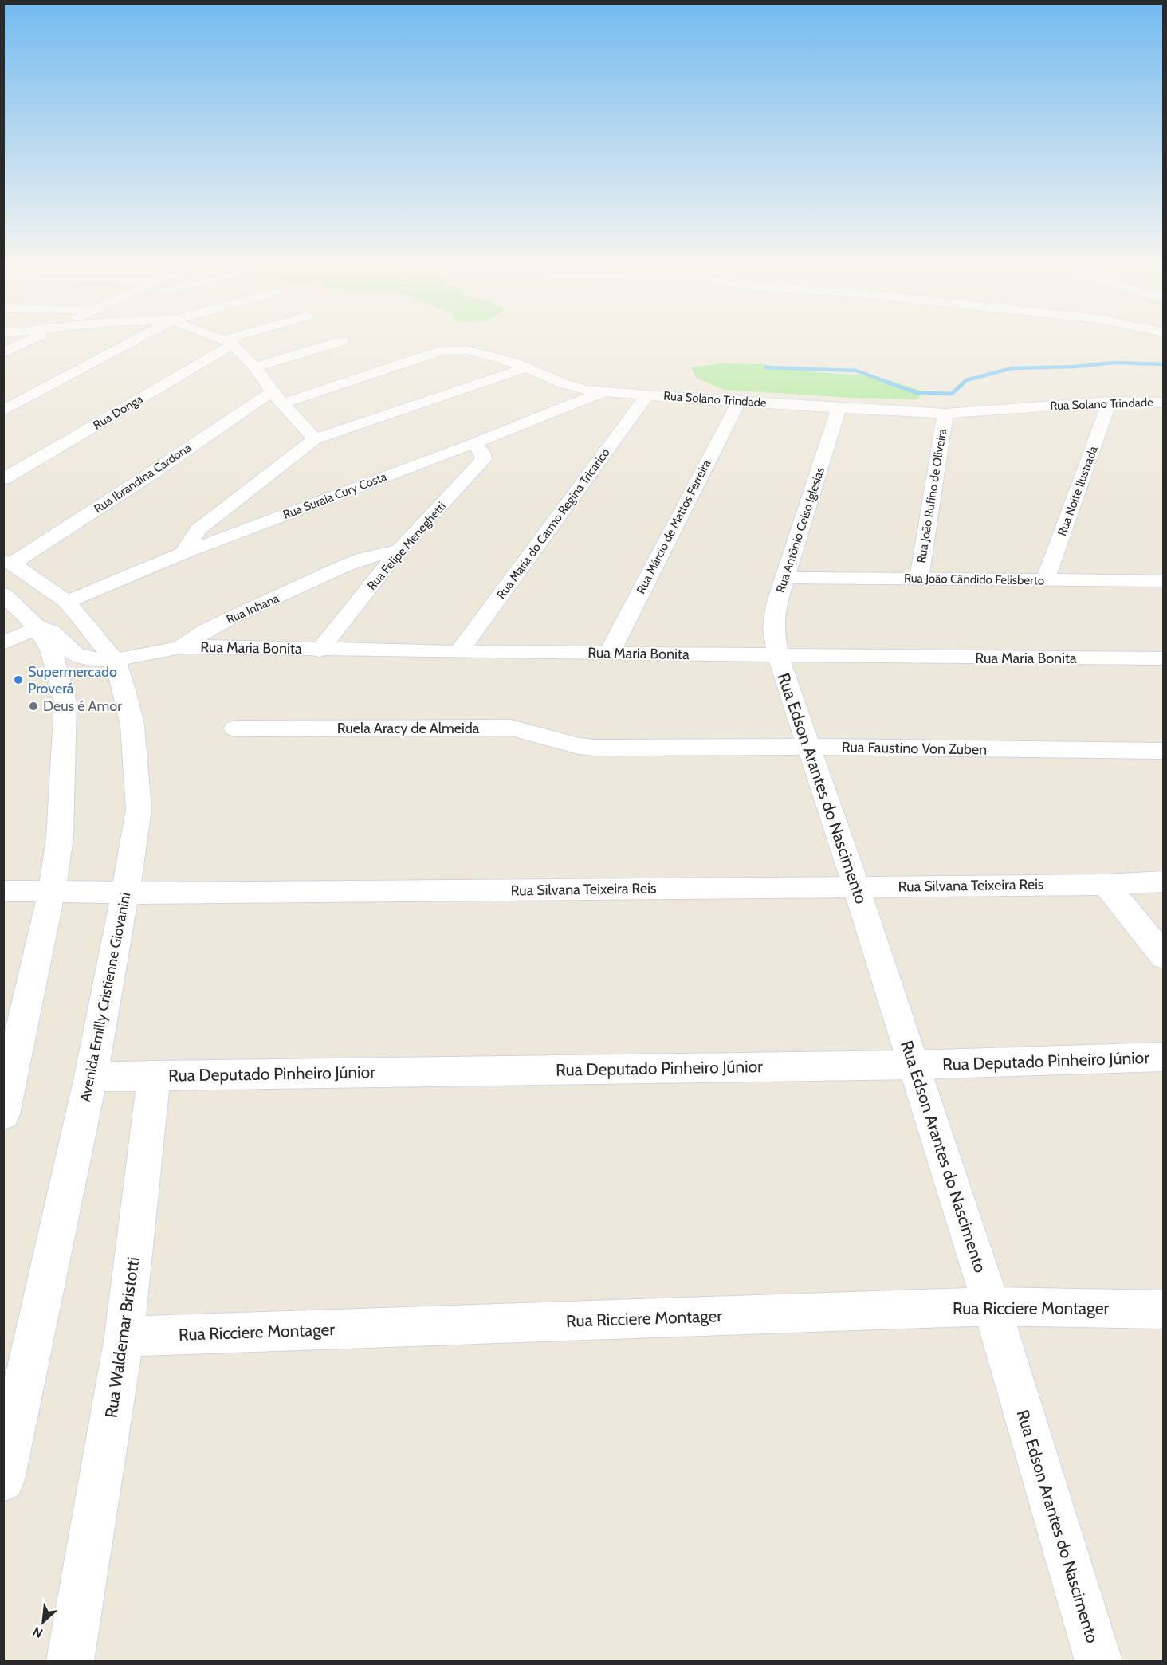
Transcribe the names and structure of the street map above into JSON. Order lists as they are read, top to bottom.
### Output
{
  "streets": {
    "street": [
      "Rua Solano Trindade",
      "Rua Donga",
      "Rua Ibrandina Cardona",
      "Rua Noite Ilustrada",
      "Rua Suraia Cury Costa",
      "Rua João Rufino de Oliveira",
      "Rua Maria do Carmo Regina Tricarico",
      "Rua Márcio de Mattos Ferreira",
      "Rua Antônio Celso Iglesias",
      "Rua Felipe Meneghetti",
      "Rua João Cândido Felisberto",
      "Rua Inhana",
      "Rua Maria Bonita",
      "Ruela Aracy de Almeida",
      "Rua Faustino Von Zuben",
      "Rua Edson Arantes do Nascimento",
      "Rua Silvana Teixeira Reis",
      "Avenida Emilly Cristienne Giovanini",
      "Rua Deputado Pinheiro Júnior",
      "Rua Ricciere Montager",
      "Rua Waldemar Bristotti"
    ]
  },
  "crossings": [
    ["Rua Solano Trindade", "Rua Ibrandina Cardona"],
    ["Rua Solano Trindade", "Rua Noite Ilustrada"],
    ["Rua Solano Trindade", "Rua Suraia Cury Costa"],
    ["Rua Solano Trindade", "Rua João Rufino de Oliveira"],
    ["Rua Solano Trindade", "Rua Maria do Carmo Regina Tricarico"],
    ["Rua Solano Trindade", "Rua Márcio de Mattos Ferreira"],
    ["Rua Solano Trindade", "Rua Antônio Celso Iglesias"],
    ["Rua Ibrandina Cardona", "Avenida Emilly Cristienne Giovanini"],
    ["Rua Noite Ilustrada", "Rua João Cândido Felisberto"],
    ["Rua Suraia Cury Costa", "Rua Felipe Meneghetti"],
    ["Rua Suraia Cury Costa", "Avenida Emilly Cristienne Giovanini"],
    ["Rua João Rufino de Oliveira", "Rua João Cândido Felisberto"],
    ["Rua Maria do Carmo Regina Tricarico", "Rua Maria Bonita"],
    ["Rua Márcio de Mattos Ferreira", "Rua Maria Bonita"],
    ["Rua Antônio Celso Iglesias", "Rua João Cândido Felisberto"],
    ["Rua Antônio Celso Iglesias", "Rua Maria Bonita"],
    ["Rua Antônio Celso Iglesias", "Rua Edson Arantes do Nascimento"],
    ["Rua Felipe Meneghetti", "Rua Inhana"],
    ["Rua Felipe Meneghetti", "Rua Maria Bonita"],
    ["Rua Inhana", "Rua Maria Bonita"],
    ["Rua Maria Bonita", "Rua Edson Arantes do Nascimento"],
    ["Rua Maria Bonita", "Avenida Emilly Cristienne Giovanini"],
    ["Ruela Aracy de Almeida", "Rua Faustino Von Zuben"],
    ["Rua Faustino Von Zuben", "Rua Edson Arantes do Nascimento"],
    ["Rua Edson Arantes do Nascimento", "Rua Silvana Teixeira Reis"],
    ["Rua Edson Arantes do Nascimento", "Rua Deputado Pinheiro Júnior"],
    ["Rua Edson Arantes do Nascimento", "Rua Ricciere Montager"],
    ["Rua Silvana Teixeira Reis", "Avenida Emilly Cristienne Giovanini"],
    ["Rua Deputado Pinheiro Júnior", "Rua Waldemar Bristotti"],
    ["Rua Ricciere Montager", "Rua Waldemar Bristotti"]
  ],
  "places": ["Supermercado Proverá", "Deus é Amor"],
  "north": "bottom left"
}
